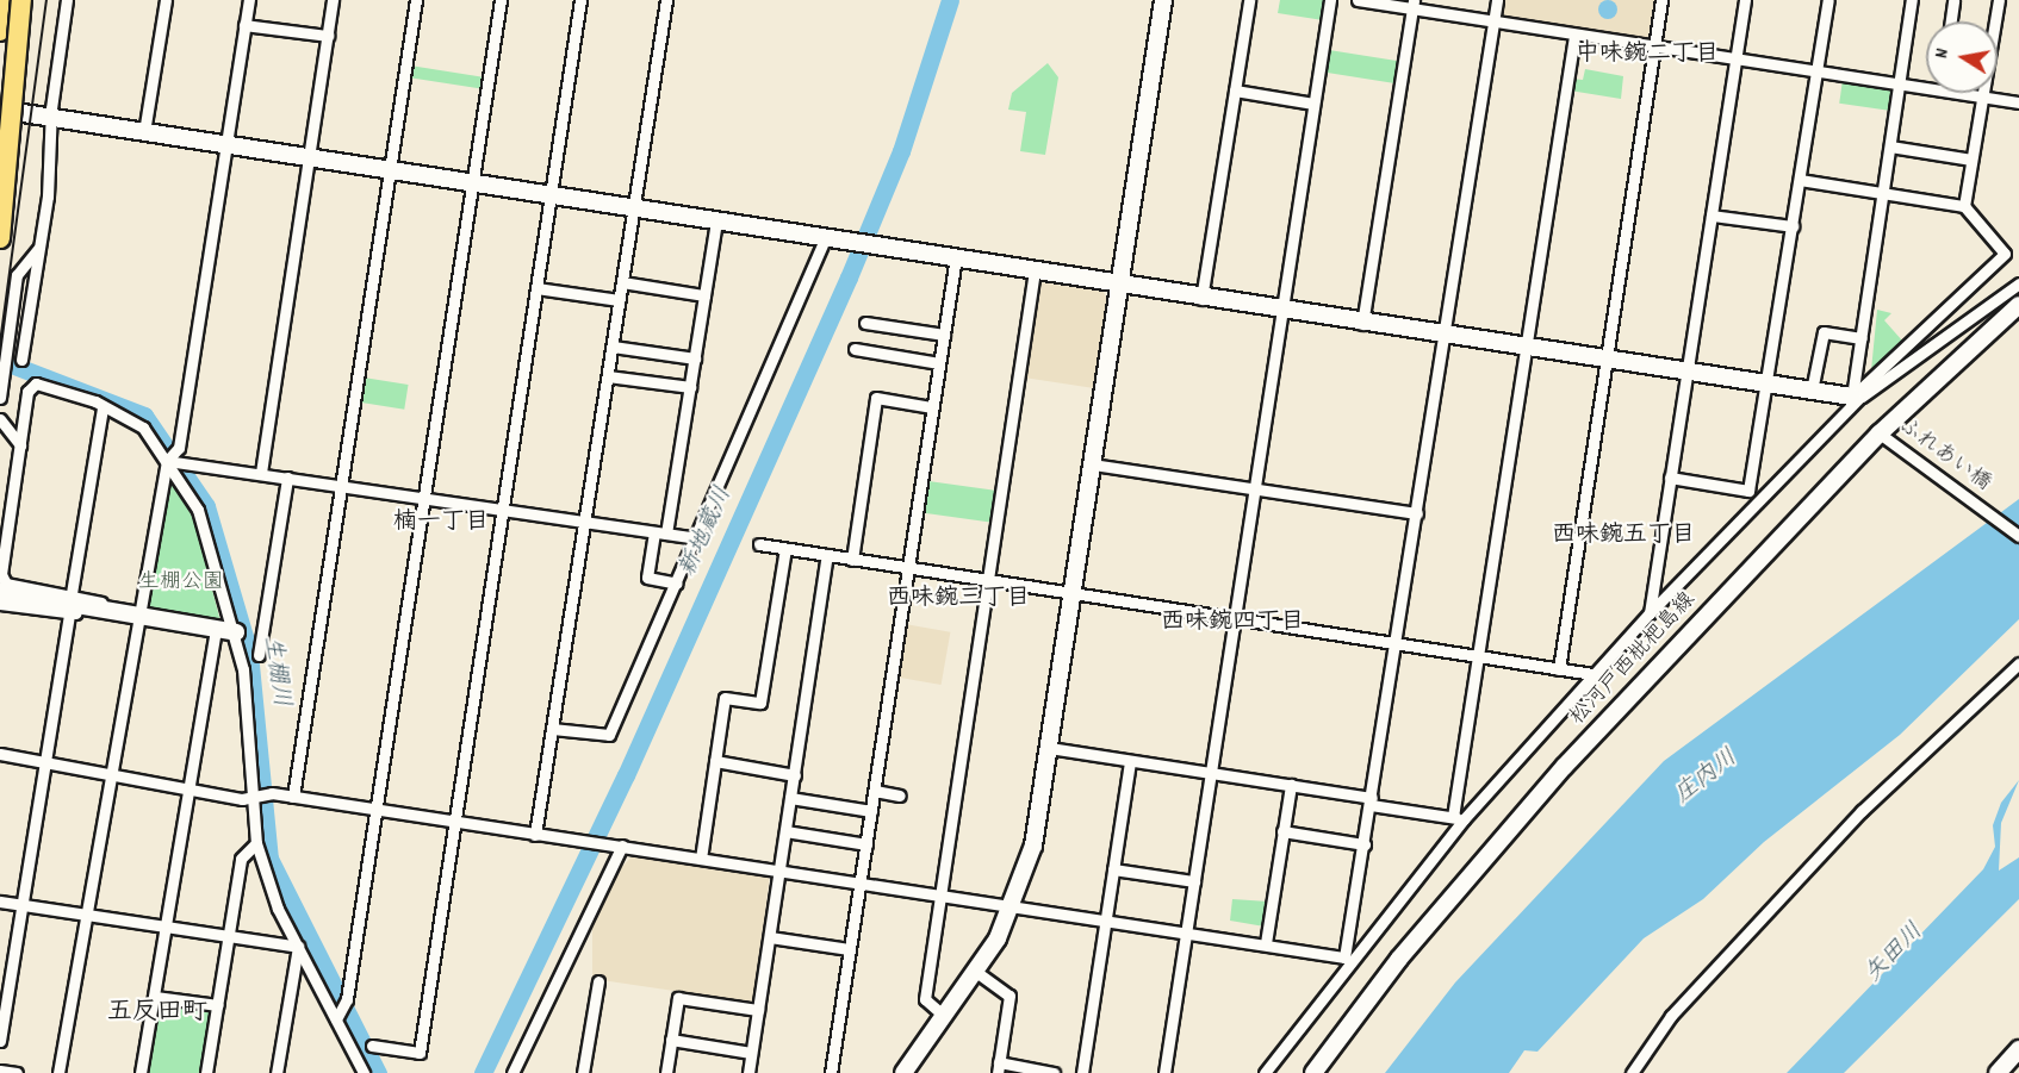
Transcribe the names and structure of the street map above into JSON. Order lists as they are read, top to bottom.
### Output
{
  "streets": {
    "street": ["ふれあい橋", "松河戸西枇杷島線"]
  },
  "crossings": [
    ["ふれあい橋", "松河戸西枇杷島線"]
  ],
  "districts": [
    "中味鋺二丁目",
    "楠一丁目",
    "西味鋺五丁目",
    "西味鋺三丁目",
    "西味鋺四丁目",
    "五反田町"
  ],
  "water": [
    "新地蔵川",
    "生棚川",
    "庄内川",
    "矢田川"
  ],
  "parks": ["生棚公園"],
  "north": "left"
}
